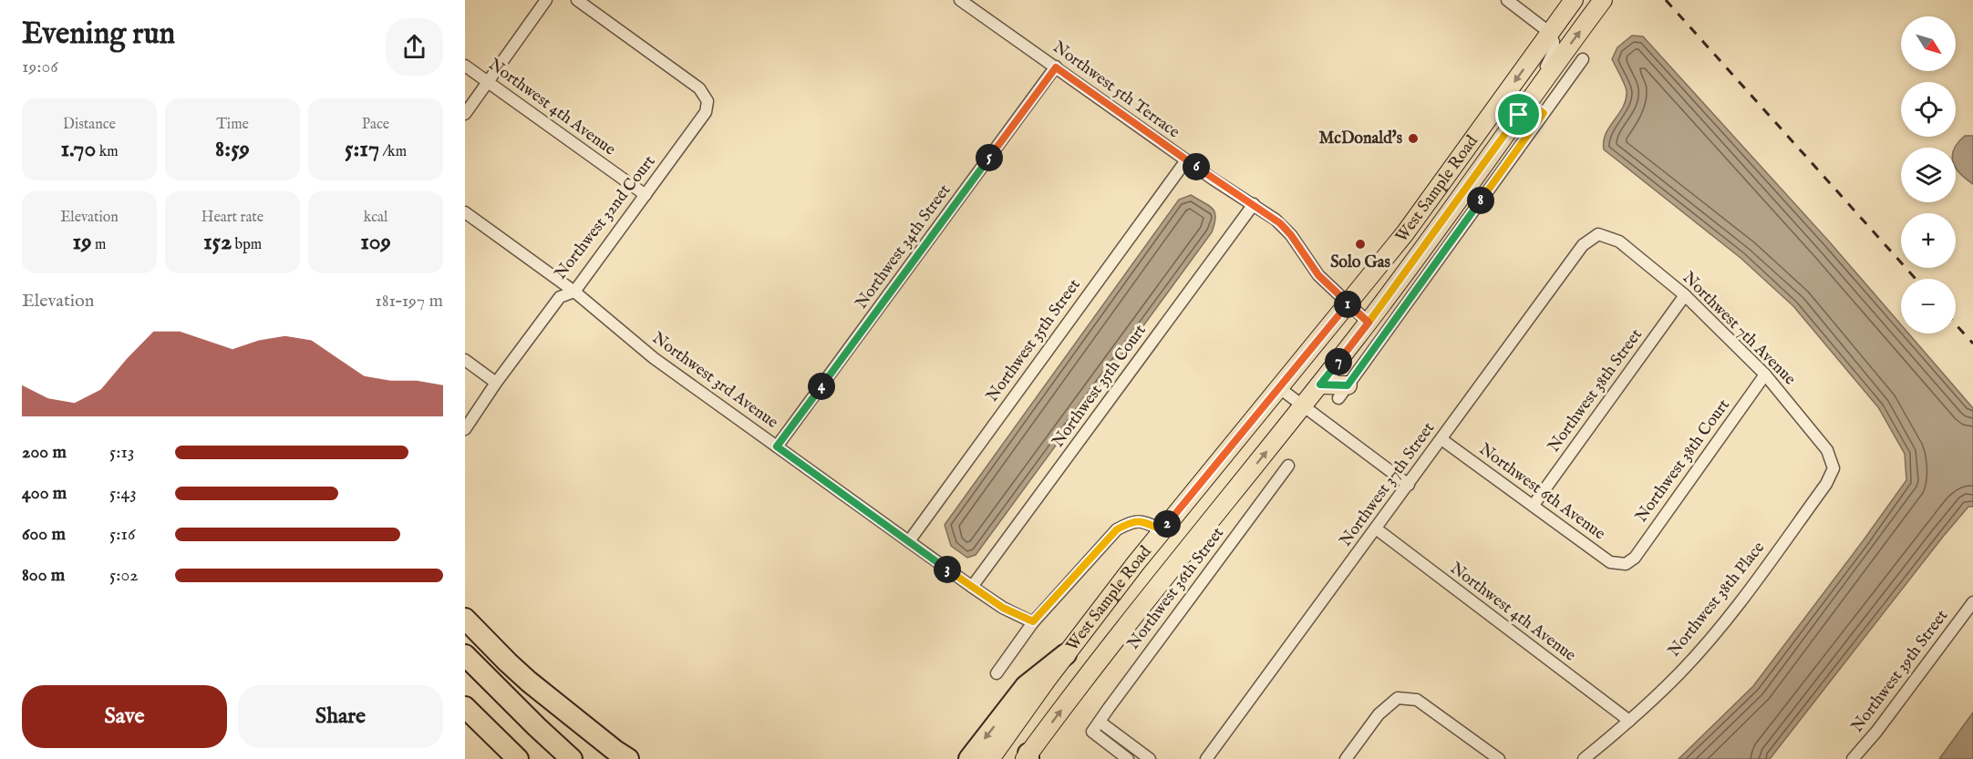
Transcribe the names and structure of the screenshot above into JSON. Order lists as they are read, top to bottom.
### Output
{
  "streets": {
    "main road": ["West Sample Road"],
    "street": [
      "Northwest 5th Terrace",
      "Northwest 4th Avenue",
      "Northwest 32nd Court",
      "Northwest 34th Street",
      "Northwest 7th Avenue",
      "Northwest 35th Street",
      "Northwest 3rd Avenue",
      "Northwest 35th Court",
      "Northwest 38th Street",
      "Northwest 38th Court",
      "Northwest 37th Street",
      "Northwest 6th Avenue",
      "Northwest 36th Street",
      "Northwest 38th Place",
      "Northwest 39th Street"
    ]
  },
  "crossings": [
    ["Northwest 5th Terrace", "West Sample Road"],
    ["Northwest 5th Terrace", "Northwest 34th Street"],
    ["Northwest 5th Terrace", "Northwest 35th Street"],
    ["Northwest 5th Terrace", "Northwest 35th Court"],
    ["Northwest 4th Avenue", "Northwest 32nd Court"],
    ["Northwest 4th Avenue", "Northwest 37th Street"],
    ["Northwest 4th Avenue", "Northwest 38th Place"],
    ["Northwest 32nd Court", "Northwest 3rd Avenue"],
    ["Northwest 34th Street", "Northwest 3rd Avenue"],
    ["Northwest 7th Avenue", "Northwest 38th Street"],
    ["Northwest 7th Avenue", "Northwest 38th Court"],
    ["Northwest 7th Avenue", "Northwest 37th Street"],
    ["Northwest 7th Avenue", "Northwest 38th Place"],
    ["Northwest 35th Street", "Northwest 3rd Avenue"],
    ["Northwest 3rd Avenue", "Northwest 35th Court"],
    ["Northwest 38th Street", "Northwest 6th Avenue"],
    ["Northwest 38th Court", "Northwest 6th Avenue"],
    ["Northwest 37th Street", "Northwest 6th Avenue"]
  ],
  "places": ["McDonald's", "Solo Gas"],
  "north": "bottom right",
  "page": {
    "heading": ["Evening run", "19:06"],
    "map_buttons": ["+", "−"],
    "stats": [
      ["Distance", "1.70 km"],
      ["Time", "8:59"],
      ["Pace", "5:17 /km"],
      ["Elevation", "19 m"],
      ["Heart rate", "152 bpm"],
      ["kcal", "109"]
    ],
    "pins": [
      "5",
      "6",
      "8",
      "1",
      "7",
      "4",
      "2",
      "3"
    ],
    "chart": ["Elevation", "181–197 m"],
    "list": [
      {
        "name": "200 m",
        "note": "5:13"
      },
      {
        "name": "400 m",
        "note": "5:43"
      },
      {
        "name": "600 m",
        "note": "5:16"
      },
      {
        "name": "800 m",
        "note": "5:02"
      }
    ],
    "buttons": ["Save", "Share"]
  }
}
